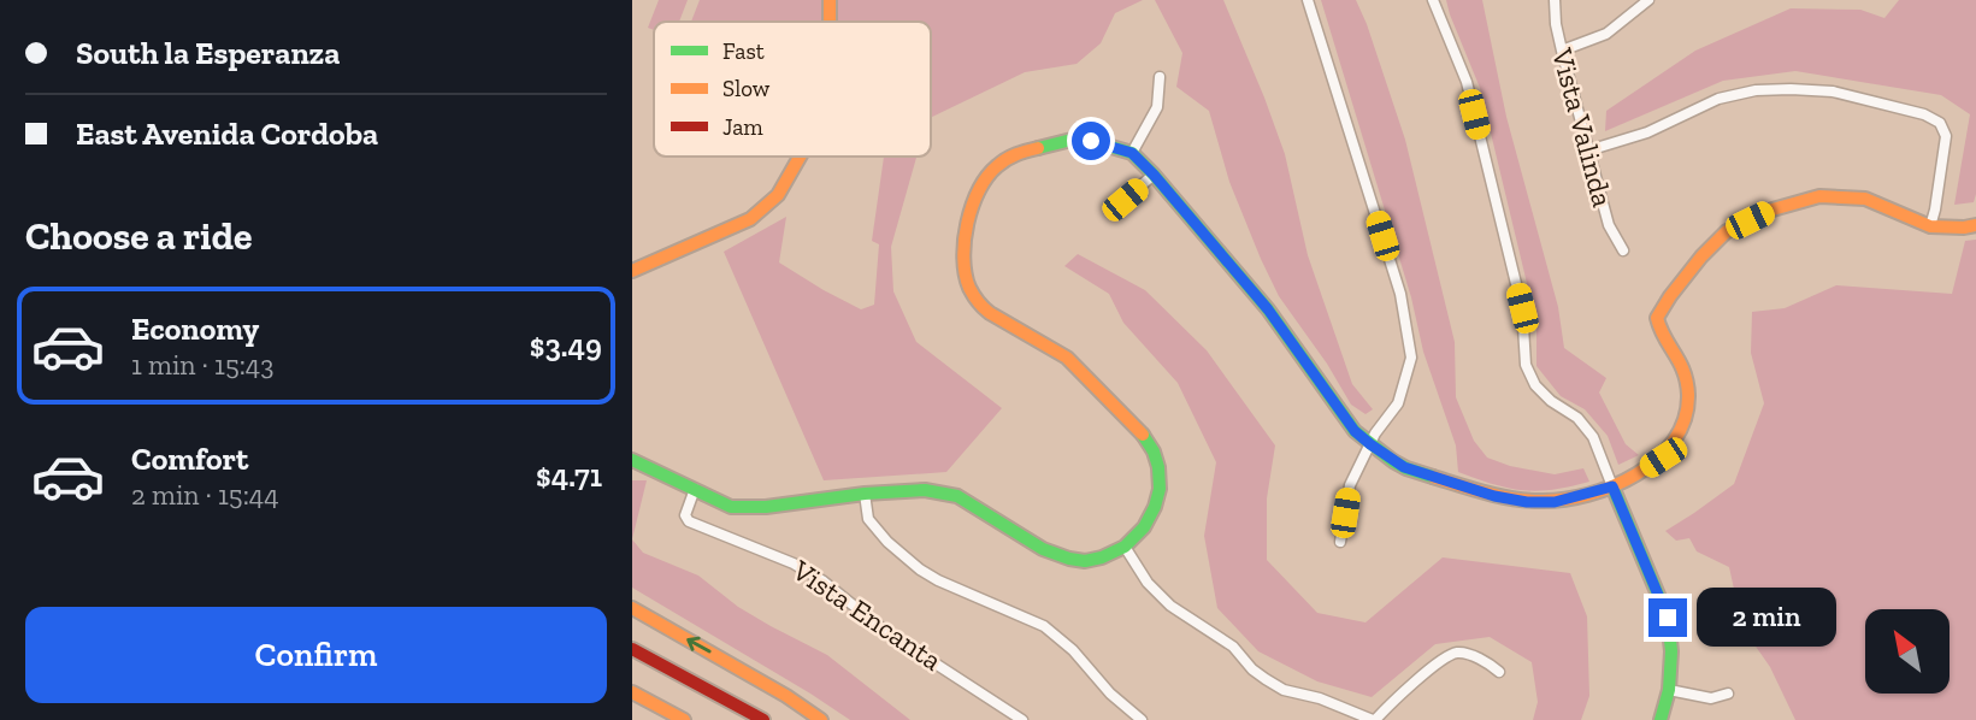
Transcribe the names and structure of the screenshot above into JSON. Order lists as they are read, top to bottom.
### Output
{
  "streets": {
    "street": ["Vista Valinda", "Vista Encanta"]
  },
  "legend": ["Fast", "Slow", "Jam"],
  "north": "top left",
  "page": {
    "banner": ["South la Esperanza", "East Avenida Cordoba"],
    "heading": "Choose a ride",
    "list": [
      {
        "name": "Economy",
        "note": "1 min · 15:43",
        "value": "$3.49"
      },
      {
        "name": "Comfort",
        "note": "2 min · 15:44",
        "value": "$4.71"
      }
    ],
    "bubble": "2 min",
    "buttons": "Confirm"
  }
}
